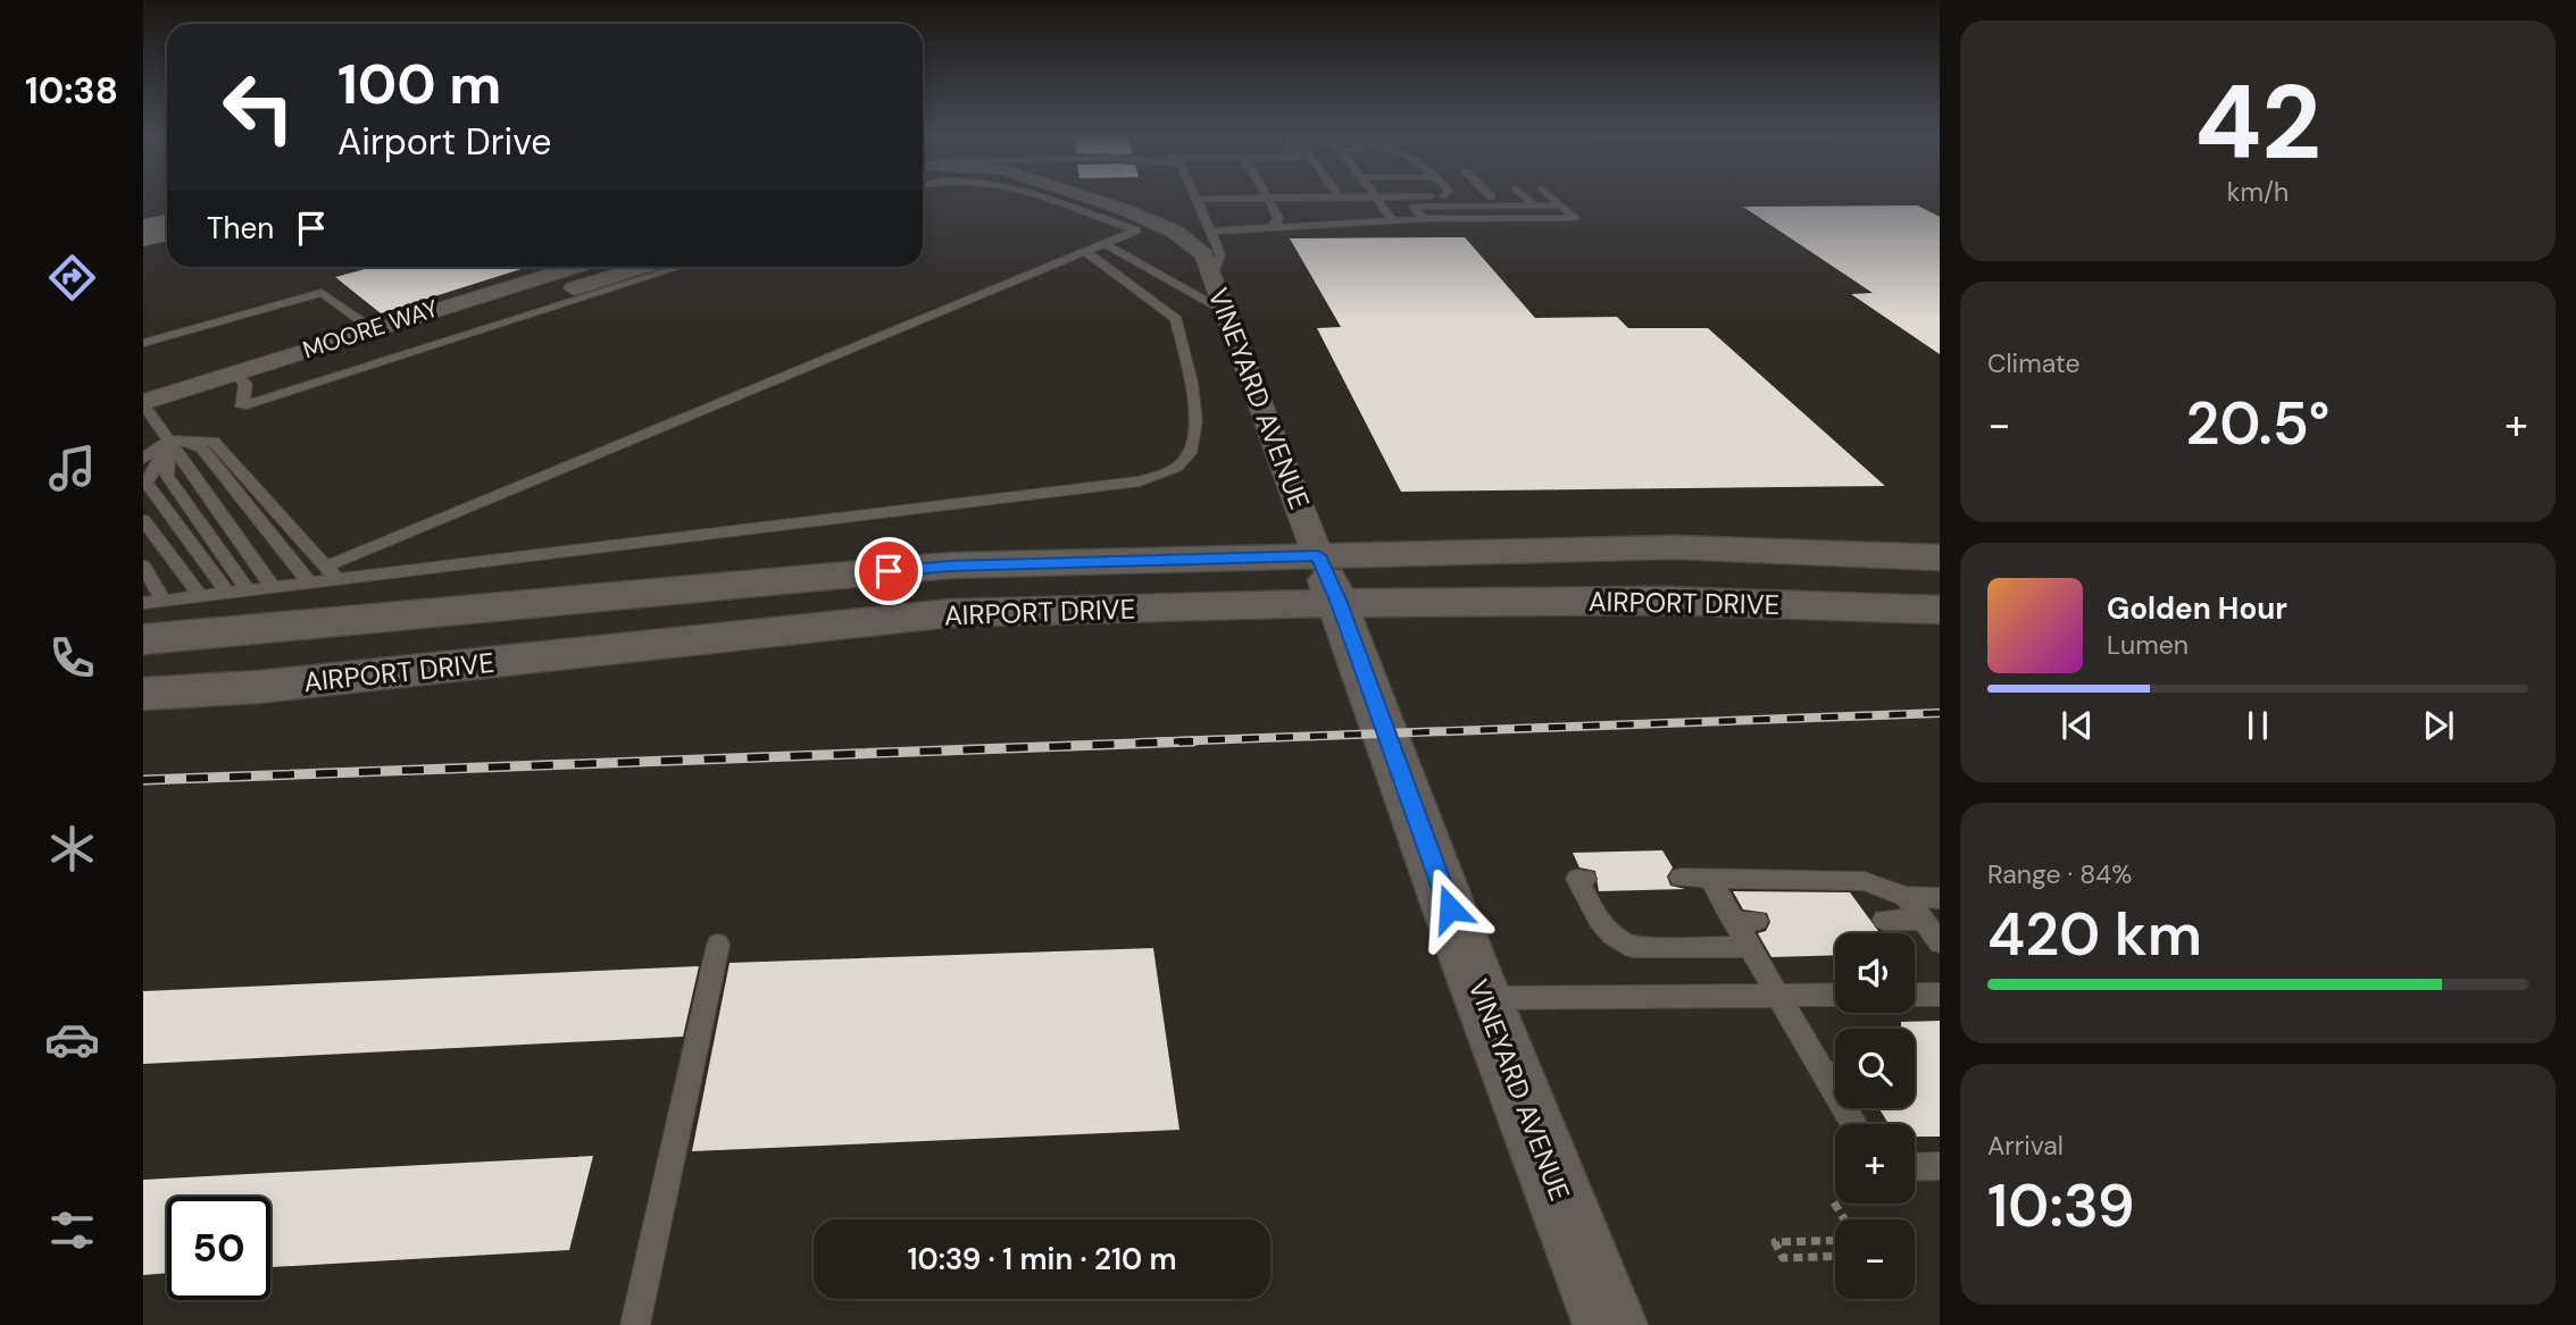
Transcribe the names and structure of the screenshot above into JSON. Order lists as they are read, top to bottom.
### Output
{
  "streets": {
    "main road": ["VINEYARD AVENUE", "AIRPORT DRIVE"],
    "street": ["MOORE WAY"]
  },
  "crossings": [
    ["VINEYARD AVENUE", "AIRPORT DRIVE"]
  ],
  "page": {
    "tabs": "10:38",
    "tile": [
      ["42", "km/h"],
      "Climate",
      ["Range · 84%", "420 km"],
      ["Arrival", "10:39"]
    ],
    "turn": ["100 m", "Airport Drive"],
    "then": "Then",
    "heat": ["−", "20.5°", "+"],
    "song": ["Golden Hour", "Lumen"],
    "map_buttons": ["+", "−"],
    "limit": "50",
    "trip": "10:39 · 1 min · 210 m"
  }
}
